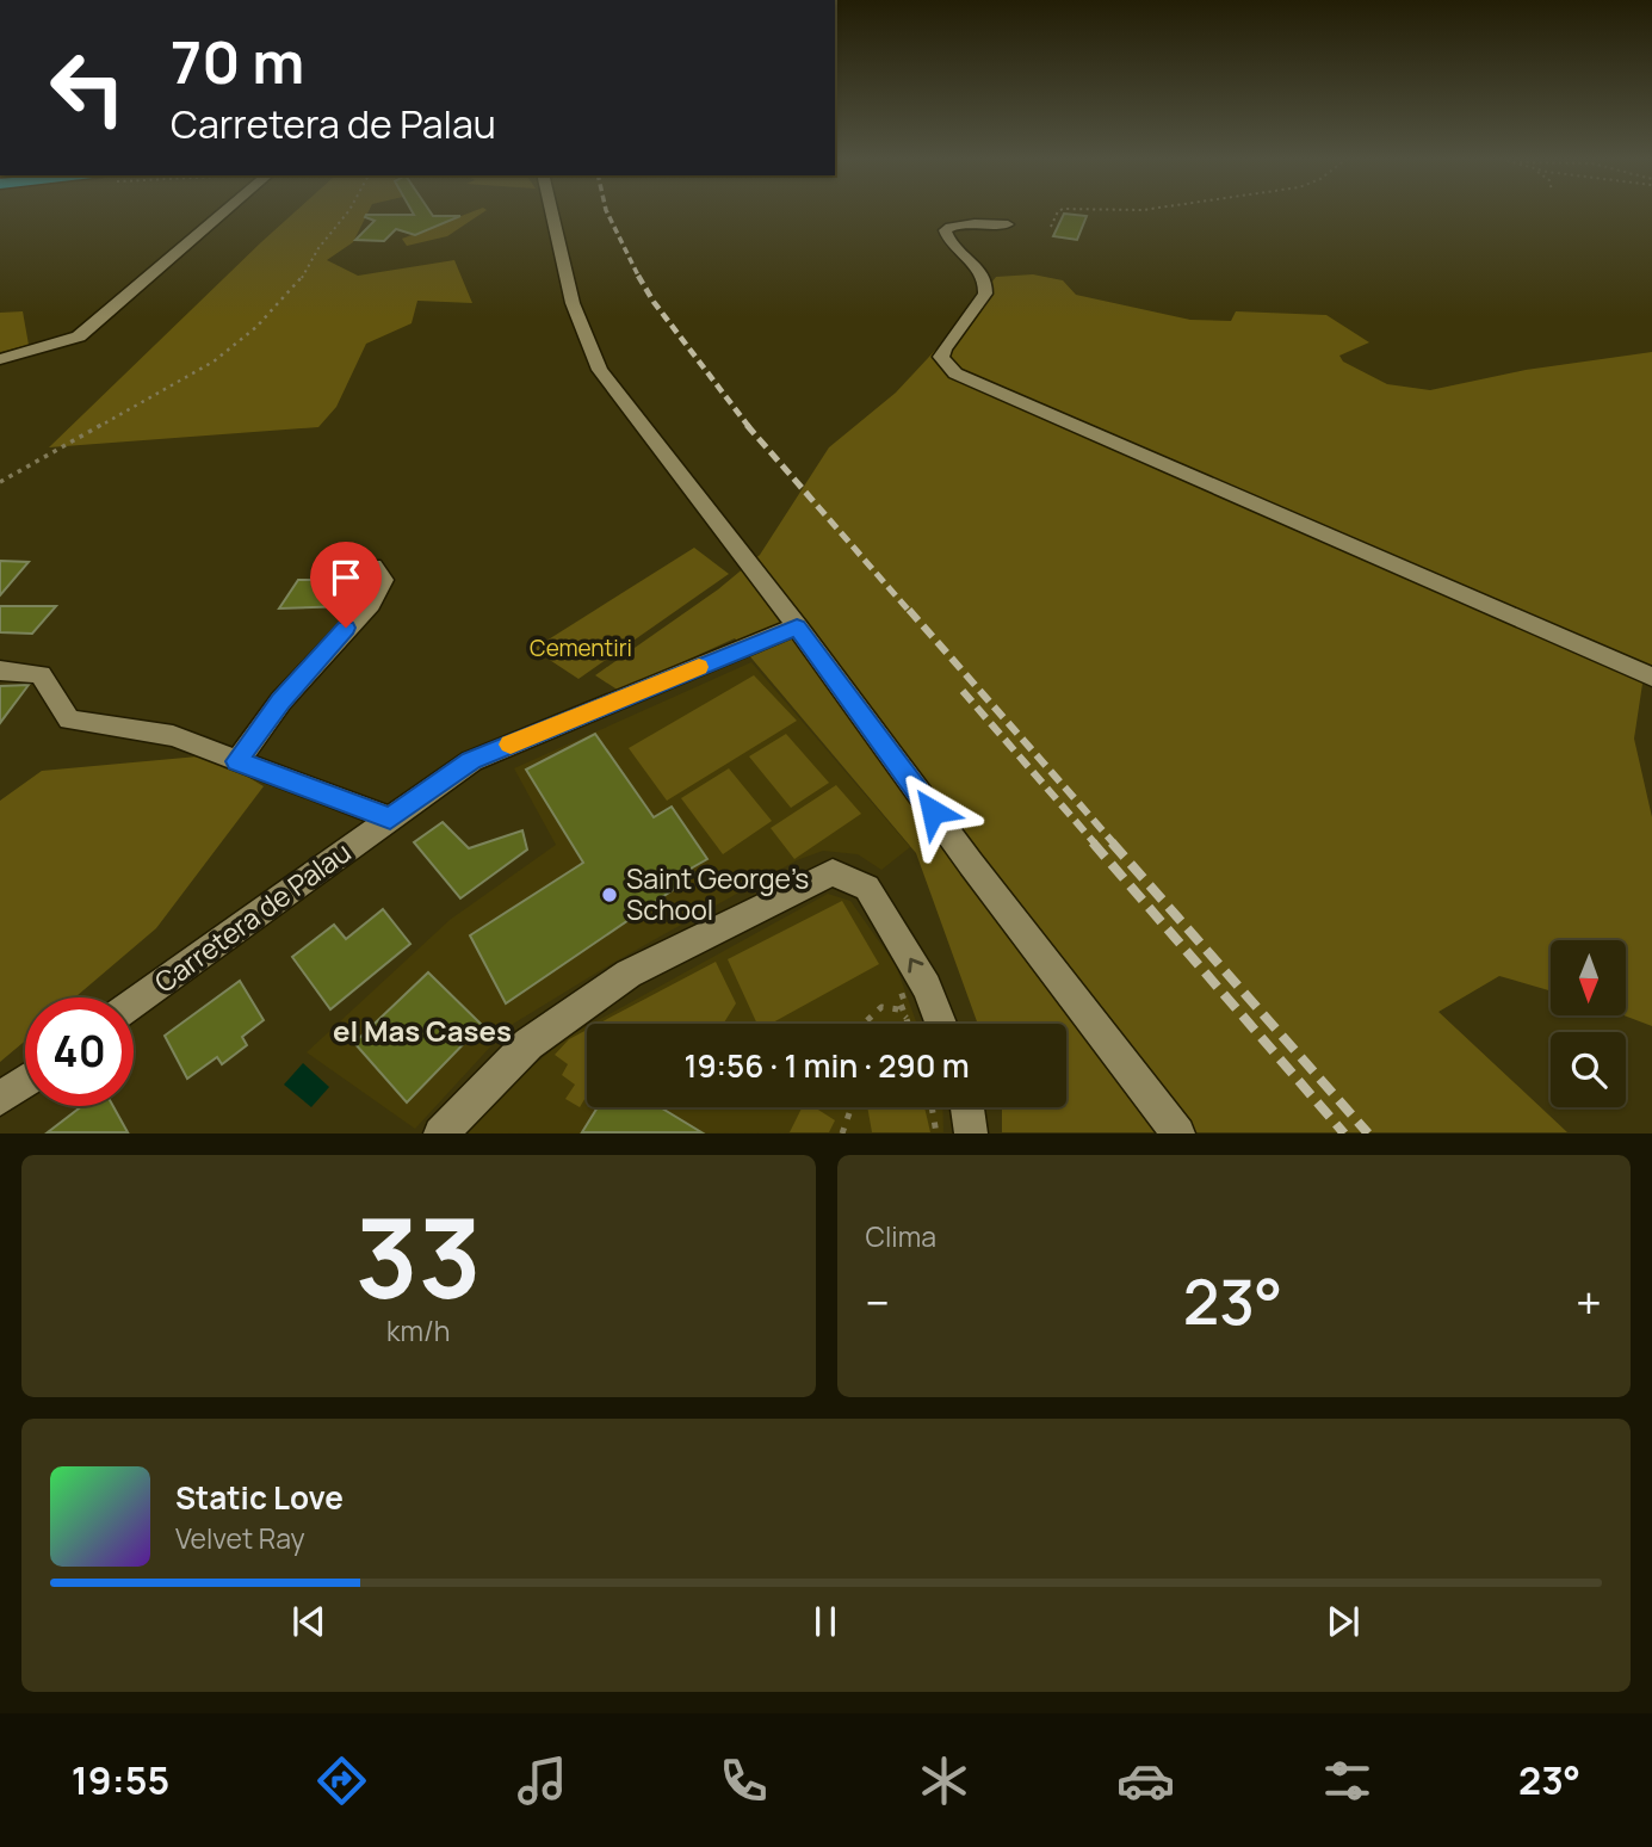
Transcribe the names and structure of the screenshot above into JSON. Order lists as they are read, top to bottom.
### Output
{
  "streets": {
    "street": ["Carretera de Palau"]
  },
  "districts": ["el Mas Cases"],
  "parks": ["Cementiri"],
  "places": ["Saint George’s School"],
  "north": "bottom",
  "page": {
    "turn": ["70 m", "Carretera de Palau"],
    "limit": "40",
    "trip": "19:56 · 1 min · 290 m",
    "tile": [
      ["33", "km/h"],
      "Clima"
    ],
    "heat": ["−", "23°", "+"],
    "song": ["Static Love", "Velvet Ray"],
    "tabs": ["19:55", "23°"]
  }
}
